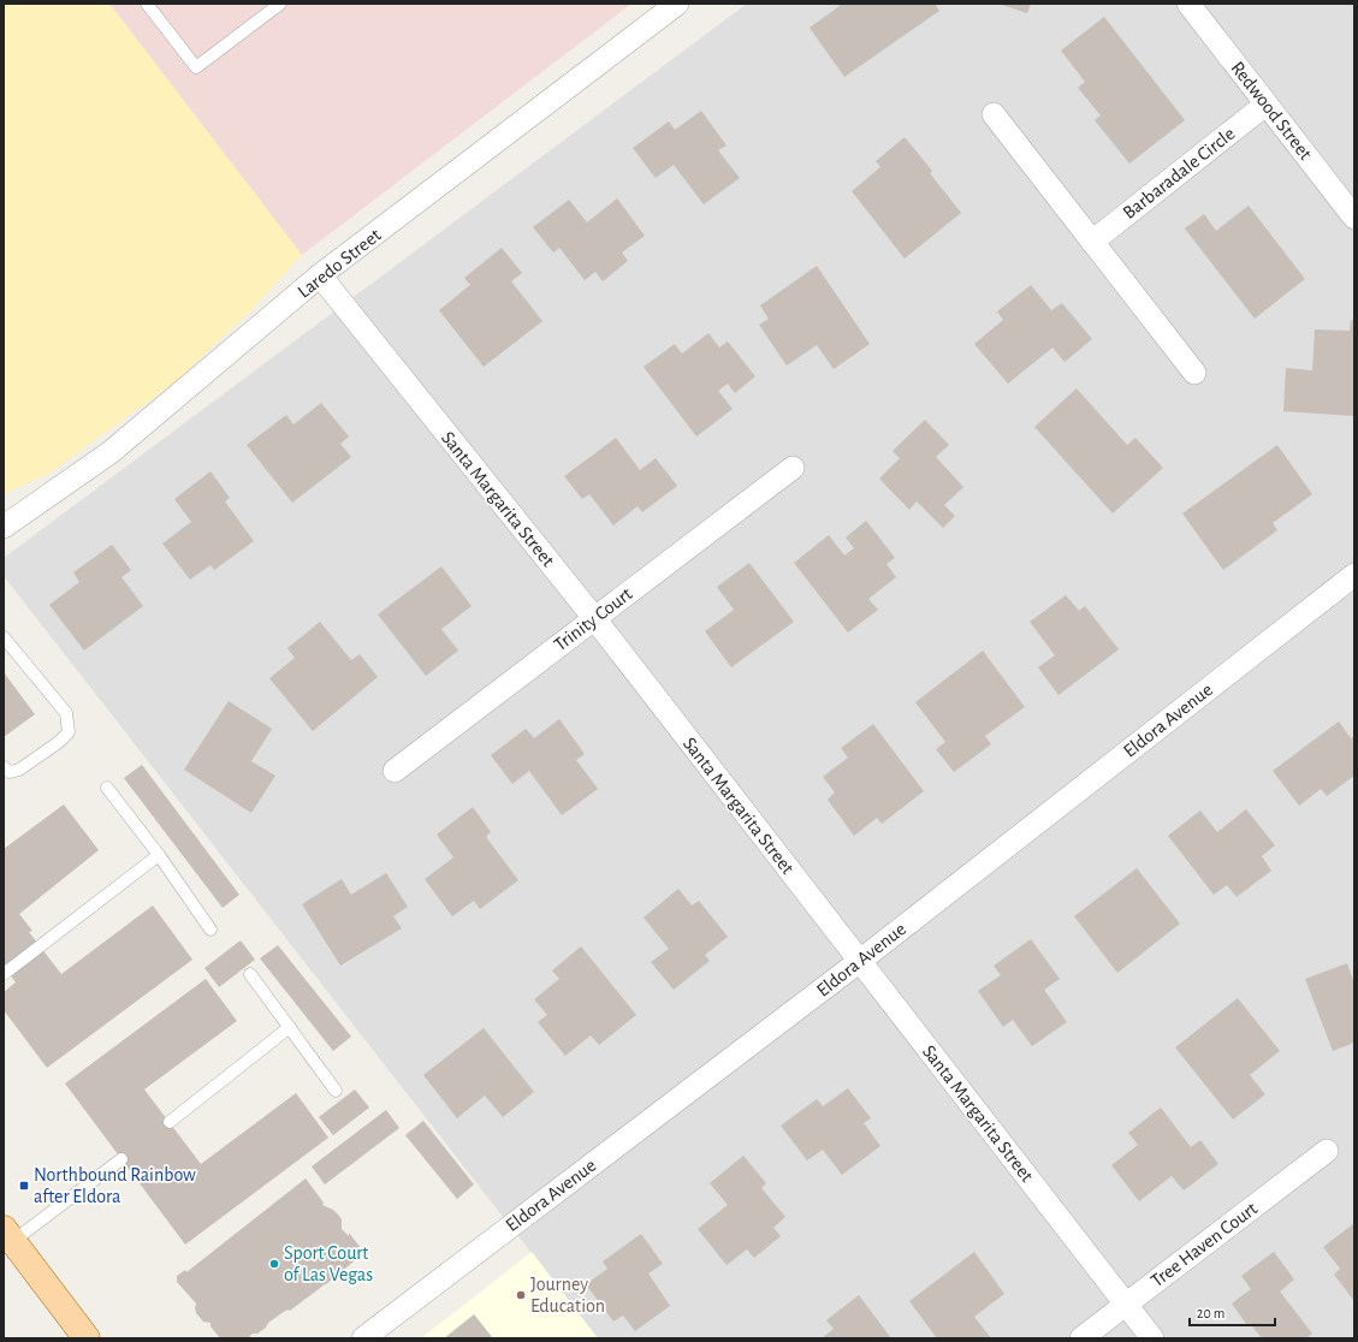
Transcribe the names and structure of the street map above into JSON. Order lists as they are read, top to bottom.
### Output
{
  "streets": {
    "street": [
      "Redwood Street",
      "Barbaradale Circle",
      "Laredo Street",
      "Santa Margarita Street",
      "Trinity Court",
      "Eldora Avenue",
      "Tree Haven Court"
    ]
  },
  "crossings": [
    ["Redwood Street", "Barbaradale Circle"],
    ["Laredo Street", "Santa Margarita Street"],
    ["Santa Margarita Street", "Trinity Court"],
    ["Santa Margarita Street", "Eldora Avenue"],
    ["Santa Margarita Street", "Tree Haven Court"]
  ],
  "places": {
    "transit": ["Northbound Rainbow after Eldora"],
    "other": ["Sport Court of Las Vegas", "Journey Education"]
  },
  "scale_bar": "20 m"
}
